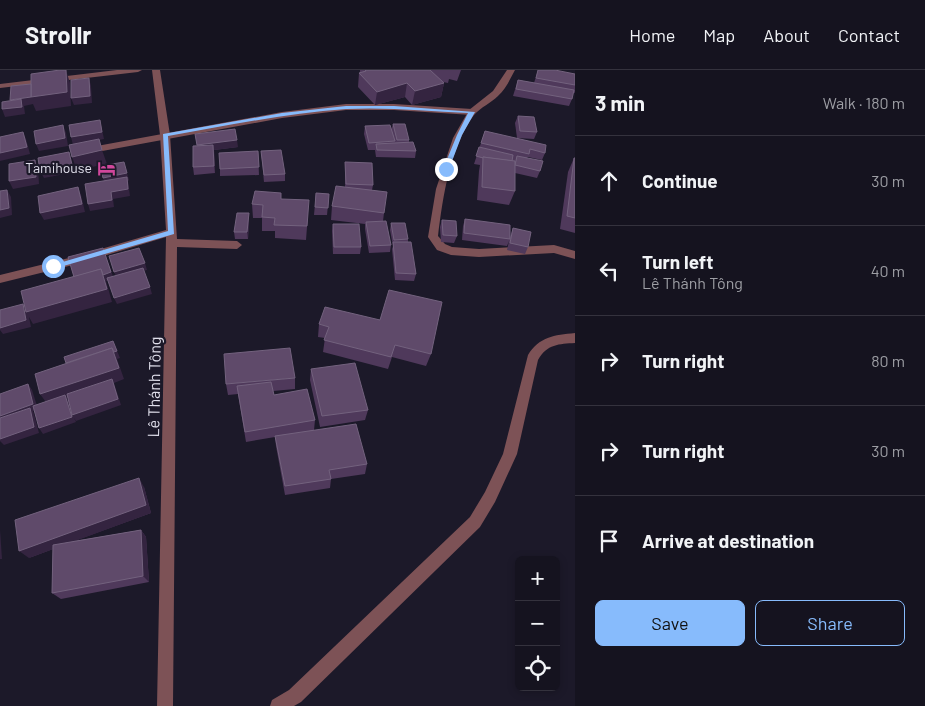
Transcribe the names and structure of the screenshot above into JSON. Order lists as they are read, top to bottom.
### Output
{
  "streets": {
    "street": ["Lê Thánh Tông"]
  },
  "places": {
    "hotel": ["Tamihouse"]
  },
  "page": {
    "header": "Strollr",
    "nav": [
      "Home",
      "Map",
      "About",
      "Contact"
    ],
    "heading": ["3 min", "Walk · 180 m"],
    "list": [
      ["Continue", "30 m"],
      ["Turn left", "Lê Thánh Tông", "40 m"],
      ["Turn right", "80 m"],
      ["Turn right", "30 m"],
      "Arrive at destination"
    ],
    "map_buttons": ["+", "−"],
    "buttons": ["Save", "Share"]
  }
}
